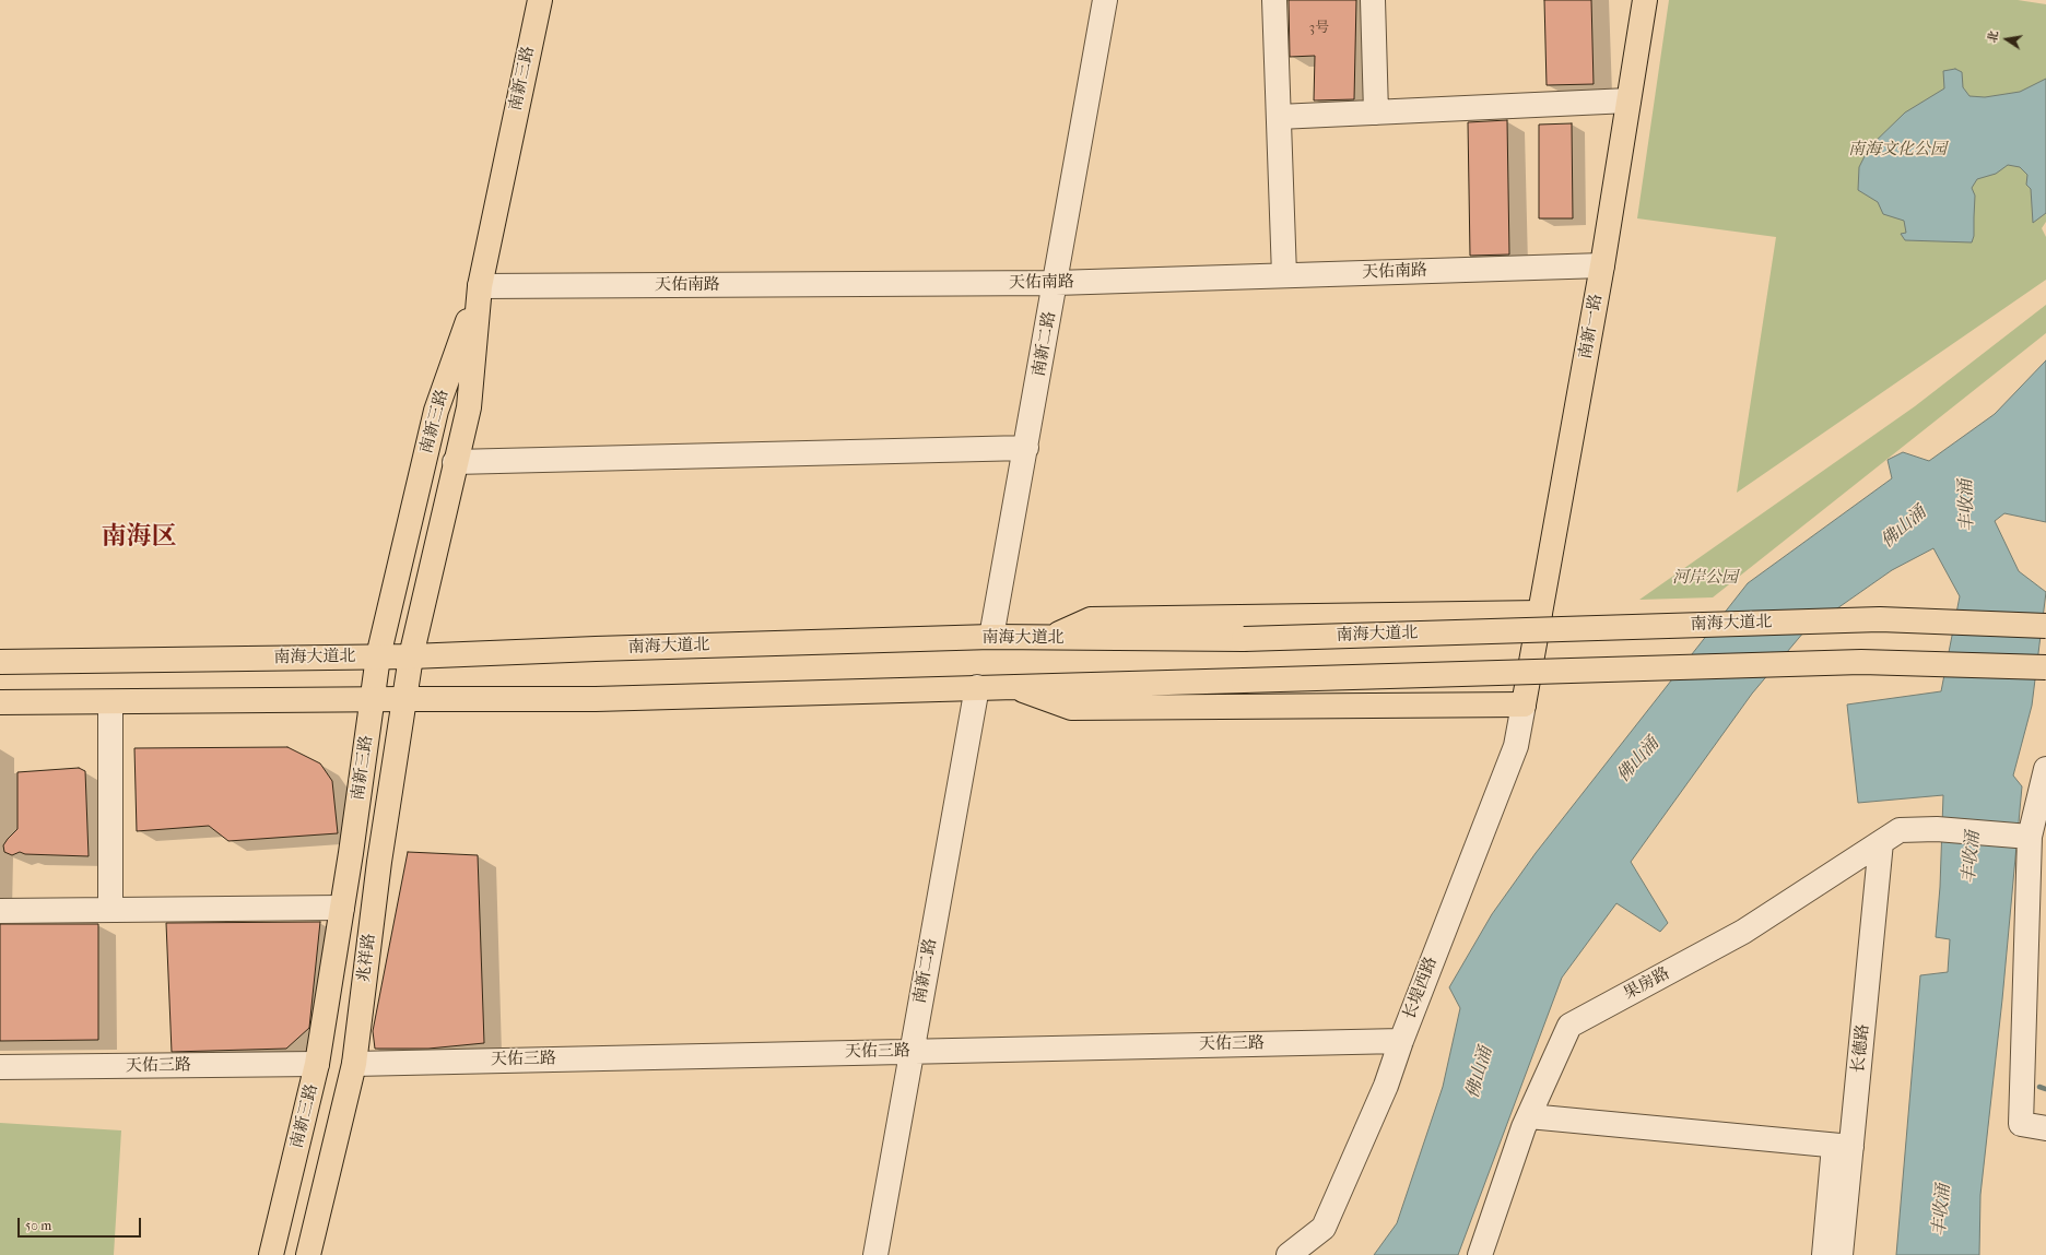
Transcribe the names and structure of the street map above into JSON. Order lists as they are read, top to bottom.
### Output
{
  "streets": {
    "main road": [
      "南新三路",
      "南新一路",
      "南海大道北",
      "兆祥路"
    ],
    "street": [
      "天佑南路",
      "南新二路",
      "果房路",
      "长堤西路",
      "天佑三路",
      "长德路"
    ]
  },
  "crossings": [
    ["南新三路", "天佑南路"],
    ["南新三路", "南海大道北"],
    ["南新三路", "兆祥路"],
    ["南新三路", "天佑三路"],
    ["天佑南路", "南新一路"],
    ["天佑南路", "南新二路"],
    ["南新一路", "长堤西路"],
    ["南新二路", "南海大道北"],
    ["南新二路", "天佑三路"],
    ["南海大道北", "兆祥路"],
    ["兆祥路", "天佑三路"],
    ["果房路", "长德路"],
    ["长堤西路", "天佑三路"]
  ],
  "districts": ["南海区"],
  "water": ["丰收涌", "佛山涌"],
  "parks": ["南海文化公园", "河岸公园"],
  "house_numbers": ["3号"],
  "scale_bar": "50 m",
  "north": "left"
}
